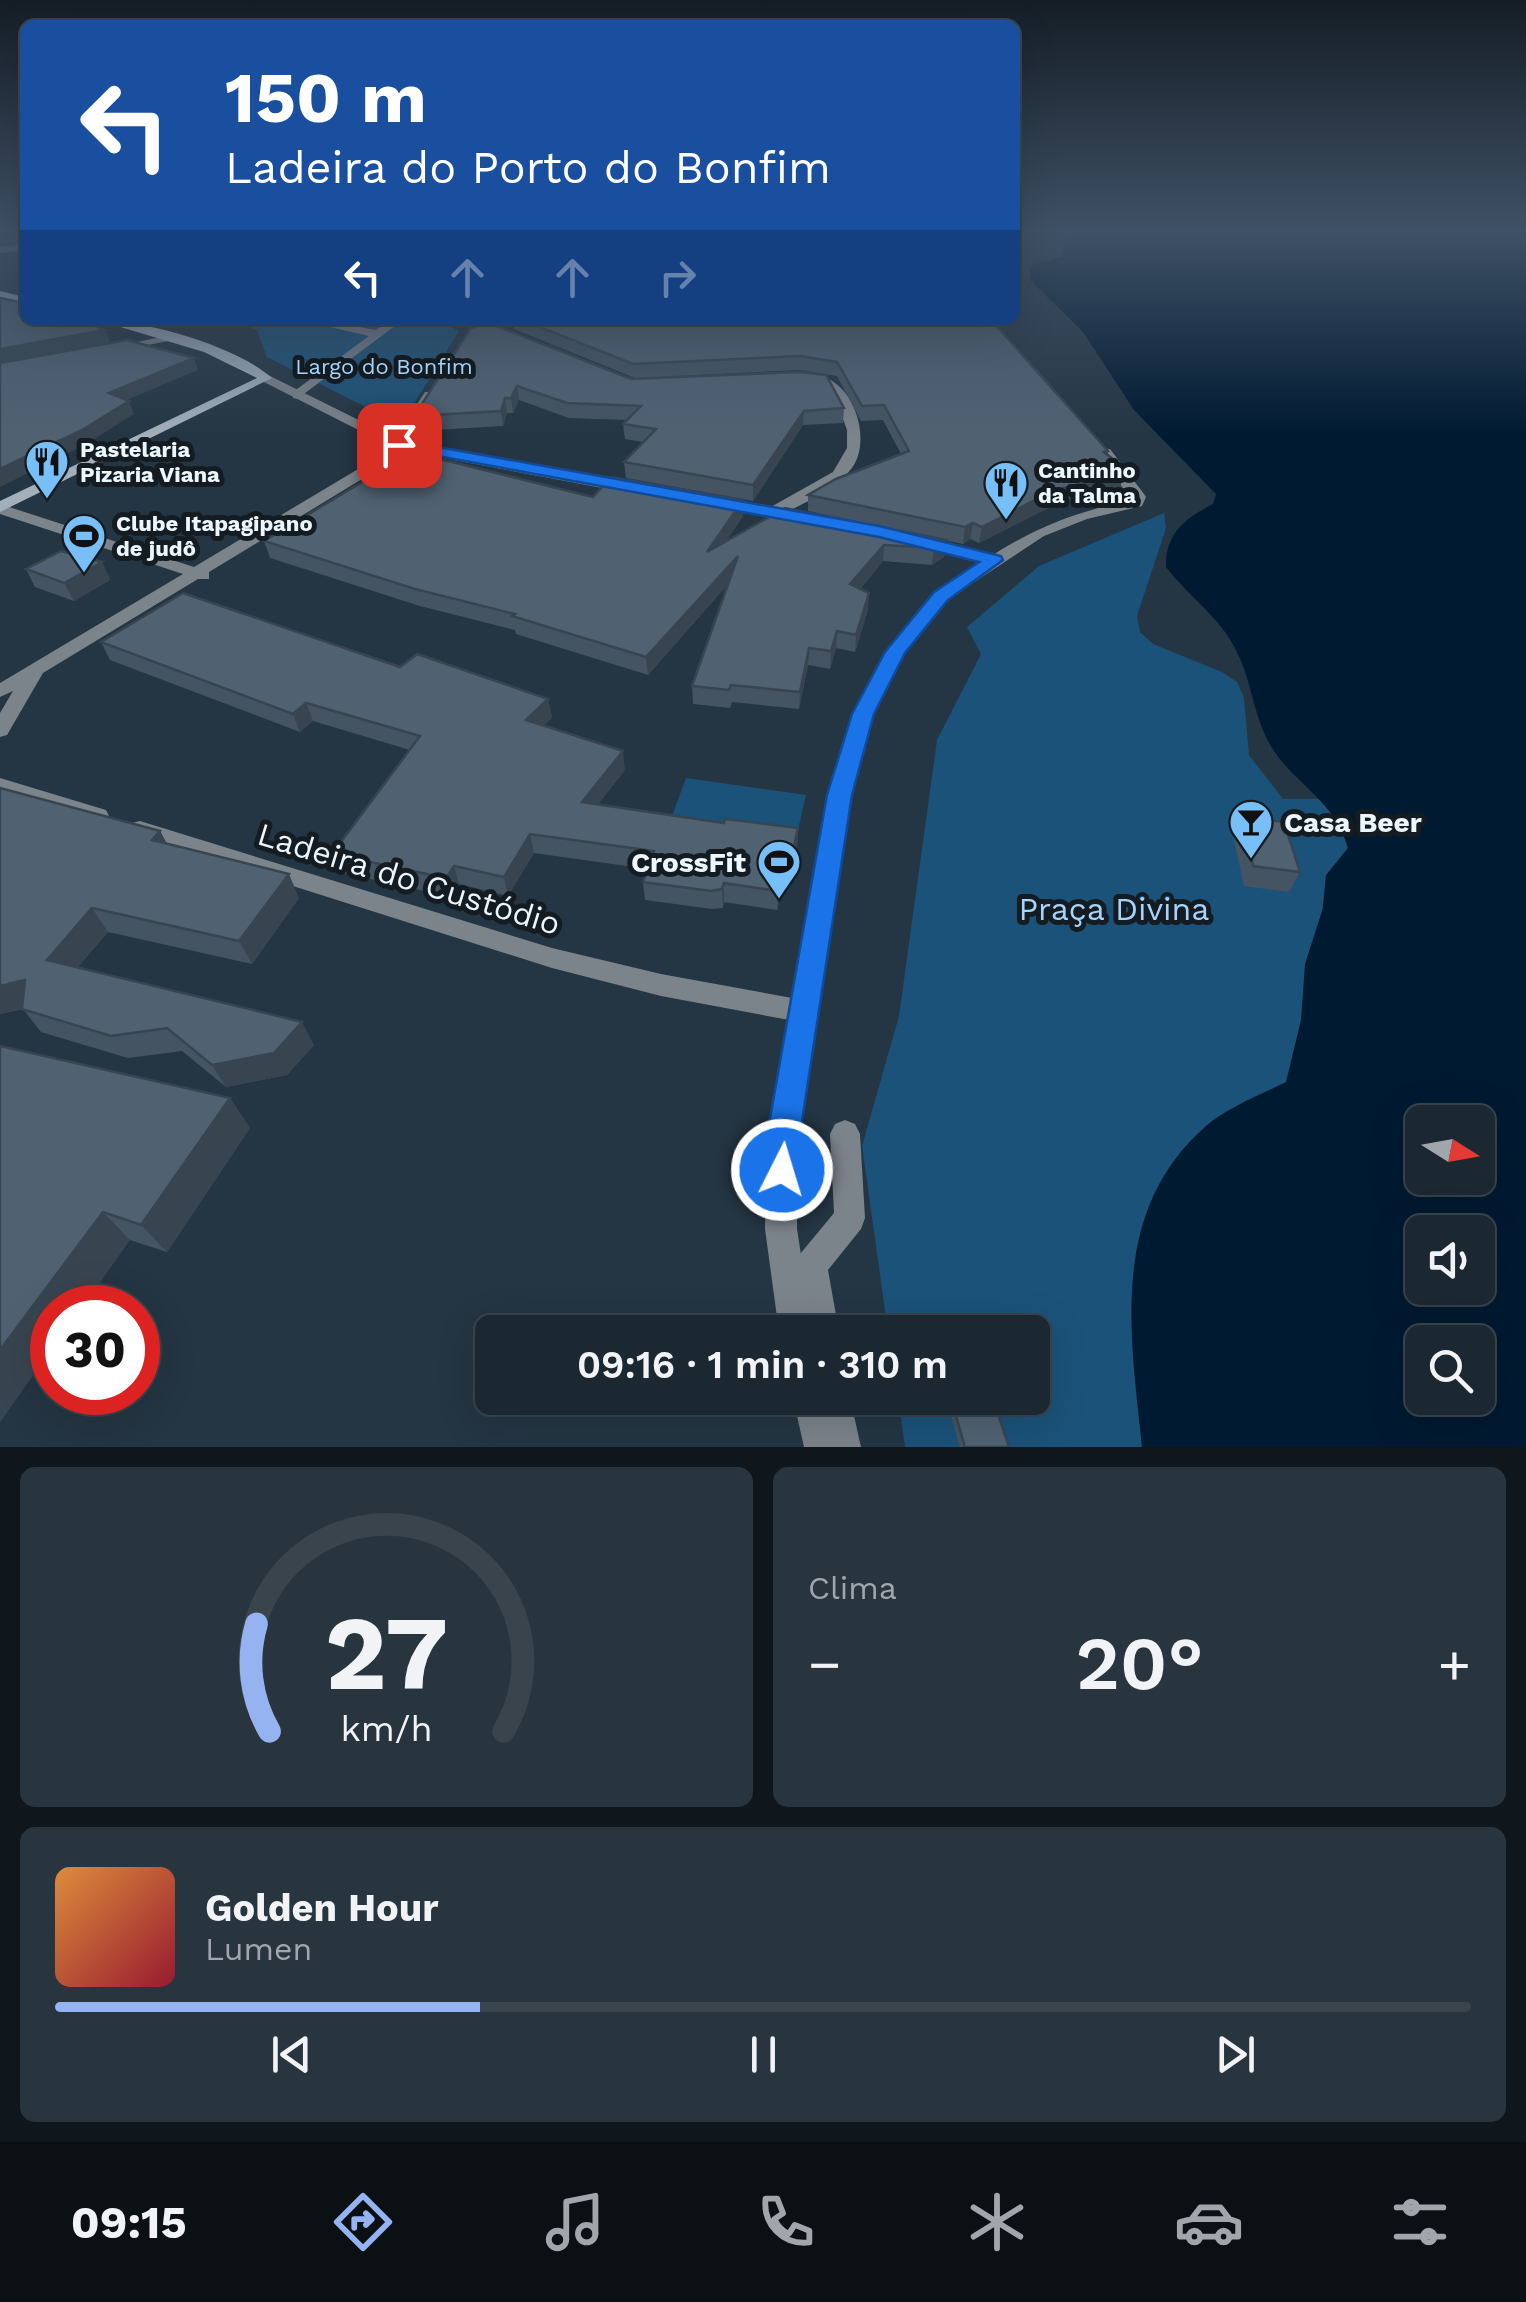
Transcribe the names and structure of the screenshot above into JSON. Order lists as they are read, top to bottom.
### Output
{
  "streets": {
    "street": ["Ladeira do Custódio"]
  },
  "parks": ["Largo do Bonfim", "Praça Divina"],
  "places": {
    "restaurant": ["Pastelaria Pizaria Viana", "Cantinho da Talma"],
    "sports": ["Clube Itapagipano de judô", "CrossFit"],
    "bar": ["Casa Beer"]
  },
  "north": "right",
  "page": {
    "turn": ["150 m", "Ladeira do Porto do Bonfim"],
    "limit": "30",
    "trip": "09:16 · 1 min · 310 m",
    "tile": "Clima",
    "heat": ["−", "20°", "+"],
    "song": ["Golden Hour", "Lumen"],
    "tabs": "09:15",
    "gauge": ["27", "km/h"]
  }
}
